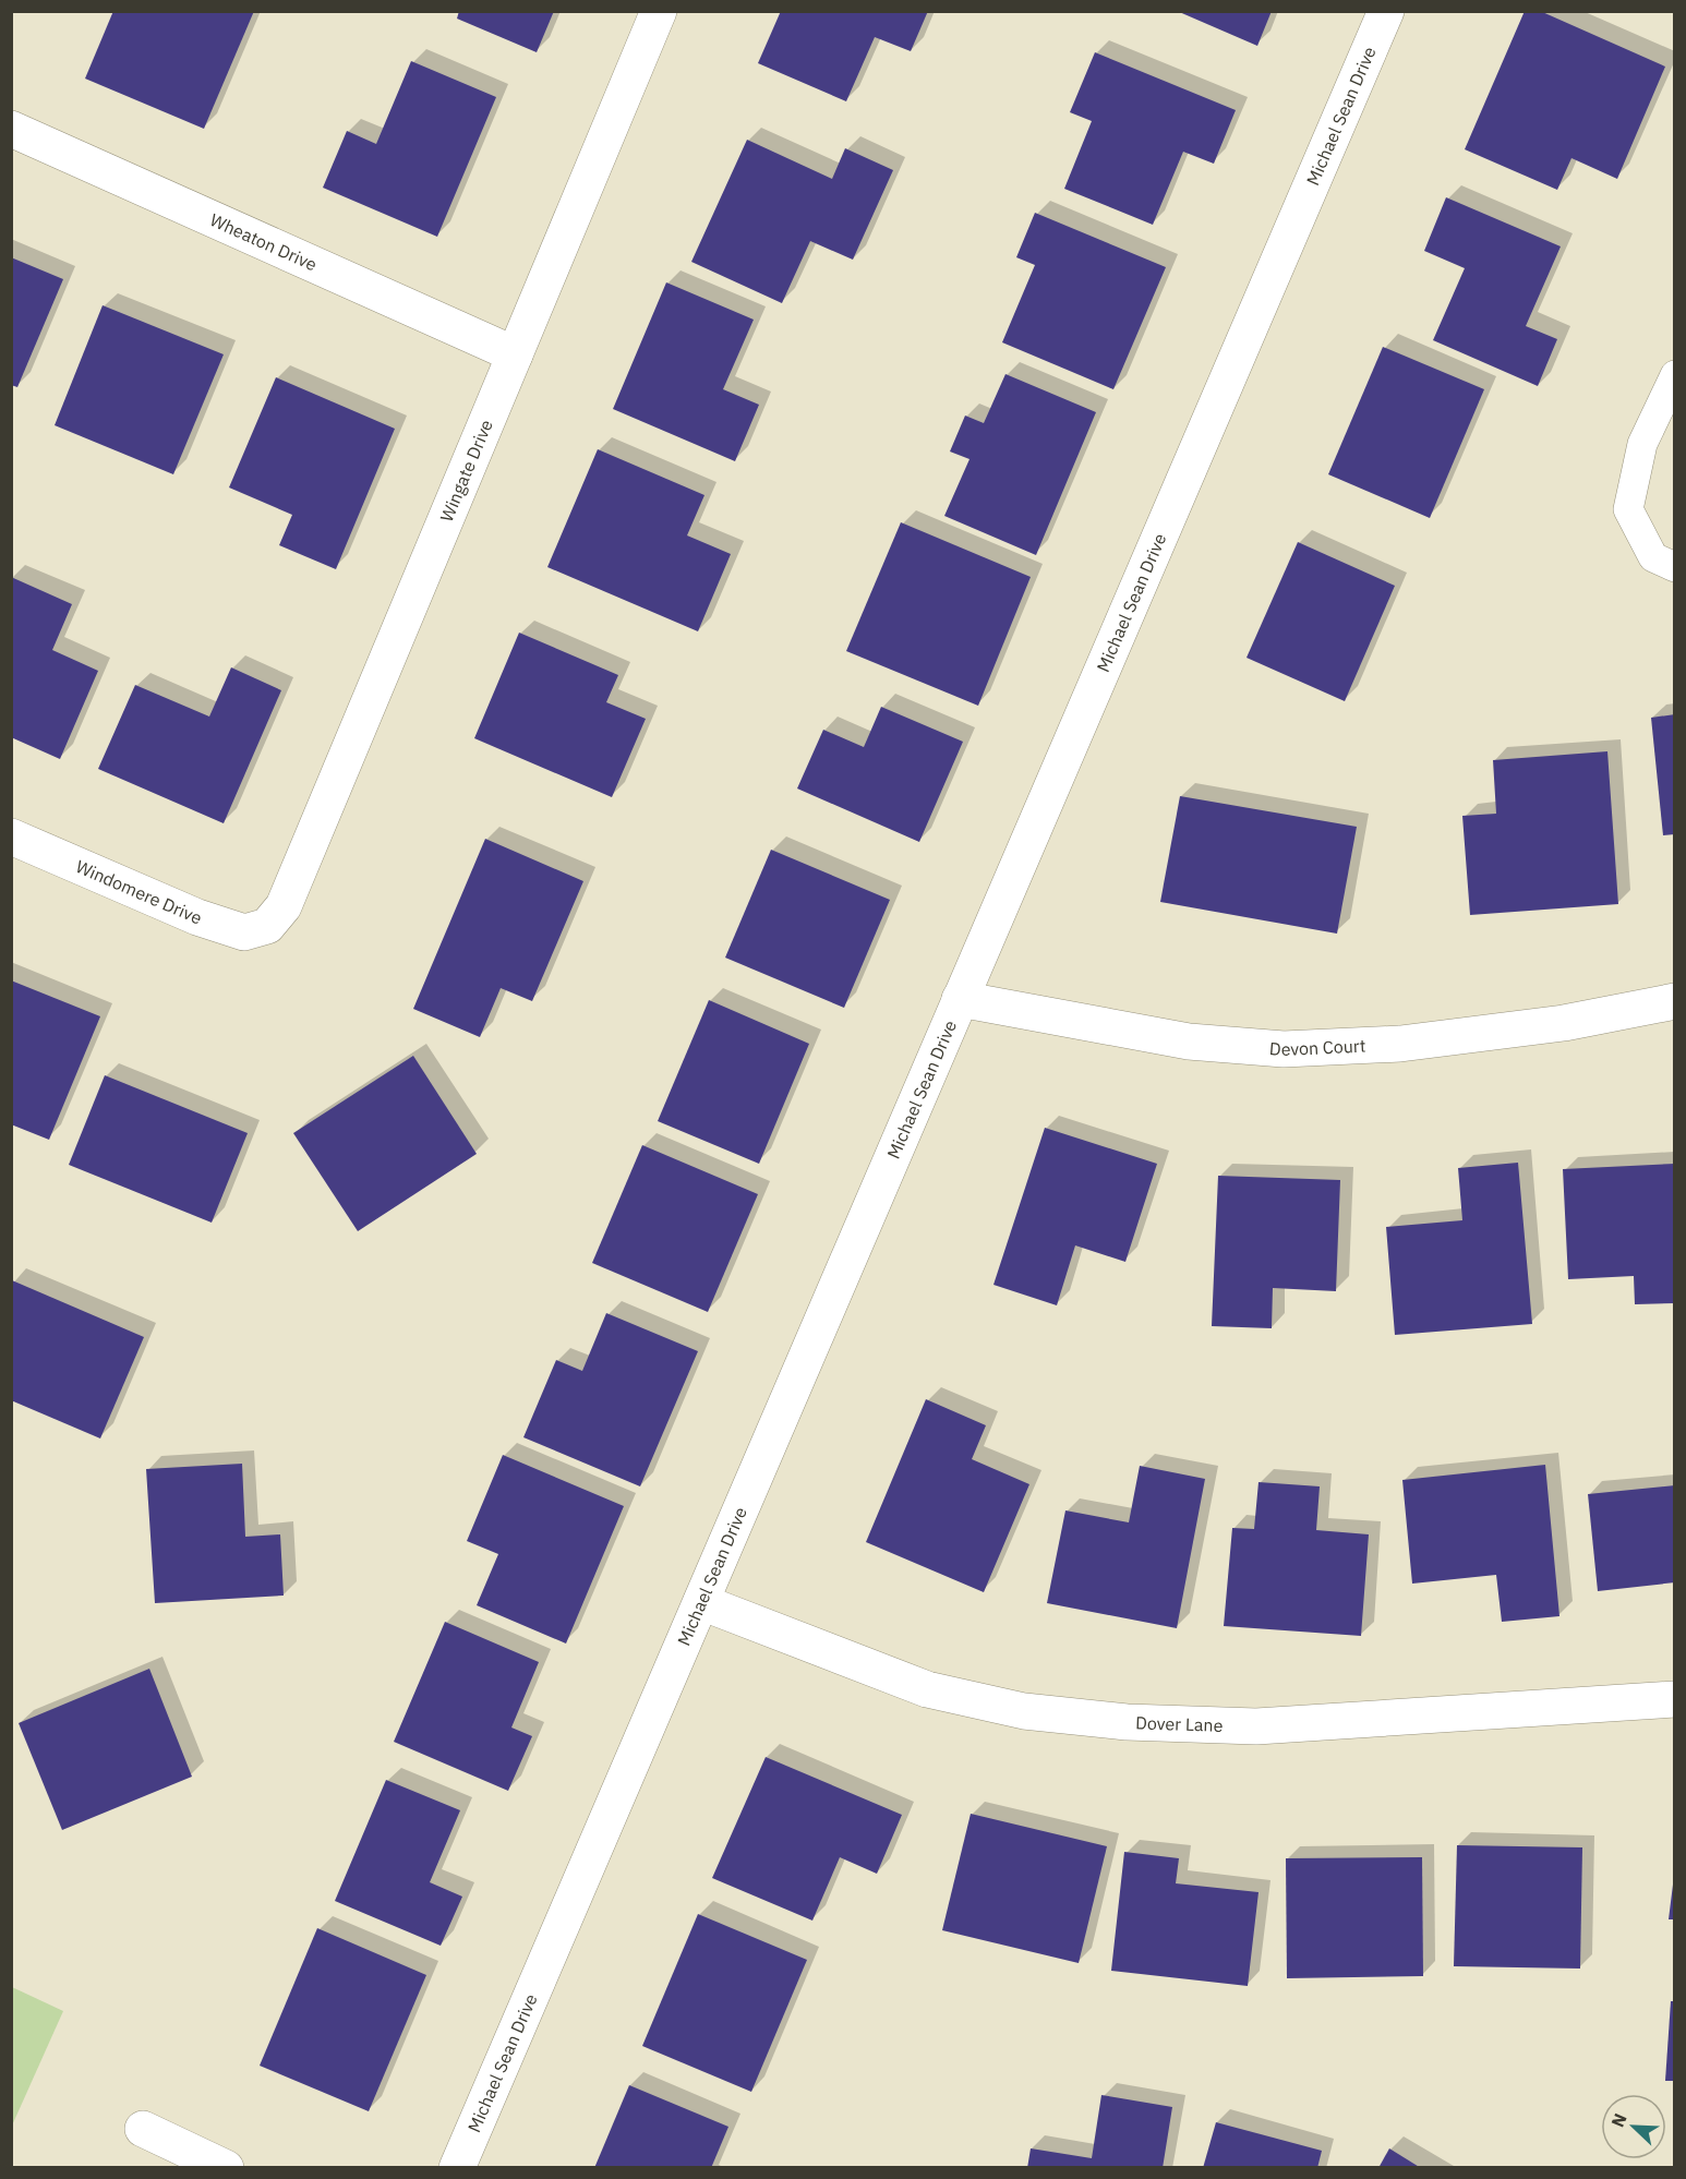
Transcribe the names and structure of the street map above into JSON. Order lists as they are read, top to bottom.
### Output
{
  "streets": {
    "street": [
      "Michael Sean Drive",
      "Wheaton Drive",
      "Wingate Drive",
      "Windomere Drive",
      "Devon Court",
      "Dover Lane"
    ]
  },
  "crossings": [
    ["Michael Sean Drive", "Devon Court"],
    ["Michael Sean Drive", "Dover Lane"],
    ["Wheaton Drive", "Wingate Drive"],
    ["Wingate Drive", "Windomere Drive"]
  ],
  "north": "top left"
}
